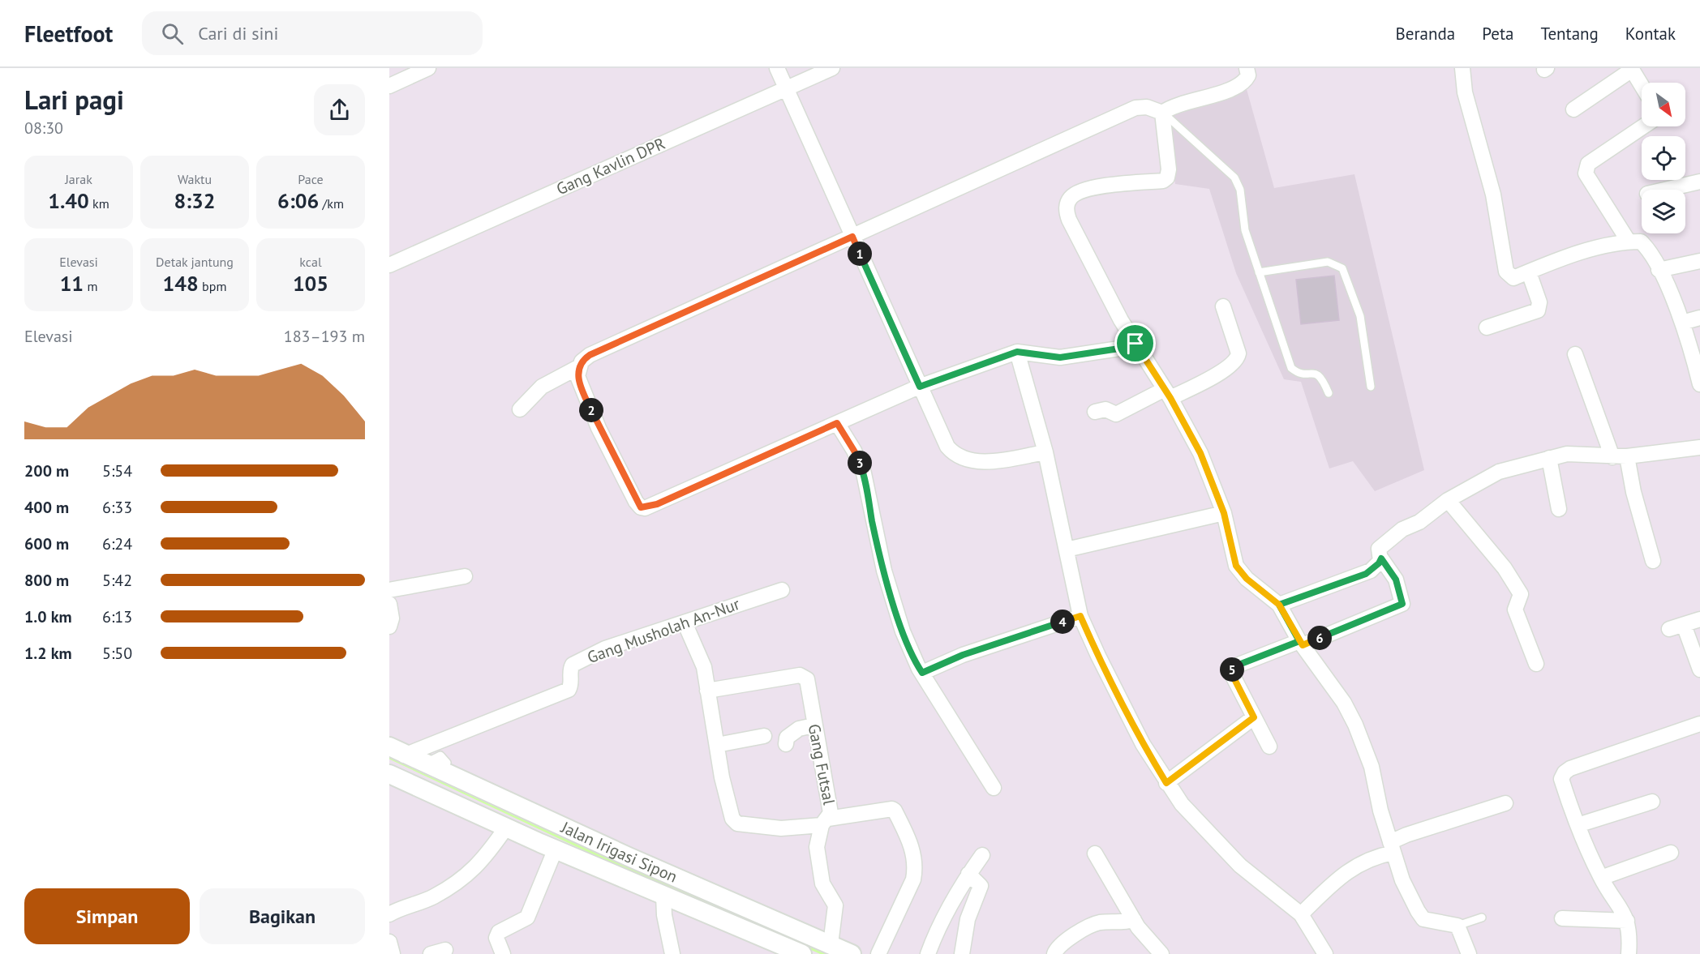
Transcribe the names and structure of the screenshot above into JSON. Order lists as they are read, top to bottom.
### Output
{
  "streets": {
    "street": [
      "Gang Kavlin DPR",
      "Gang Musholah An-Nur",
      "Gang Futsal",
      "Jalan Irigasi Sipon"
    ]
  },
  "crossings": [
    ["Gang Musholah An-Nur", "Jalan Irigasi Sipon"],
    ["Gang Futsal", "Jalan Irigasi Sipon"]
  ],
  "north": "bottom right",
  "page": {
    "header": "Fleetfoot",
    "search": "Cari di sini",
    "nav": [
      "Beranda",
      "Peta",
      "Tentang",
      "Kontak"
    ],
    "heading": ["Lari pagi", "08:30"],
    "stats": [
      ["Jarak", "1.40 km"],
      ["Waktu", "8:32"],
      ["Pace", "6:06 /km"],
      ["Elevasi", "11 m"],
      ["Detak jantung", "148 bpm"],
      ["kcal", "105"]
    ],
    "pins": [
      "1",
      "2",
      "3",
      "4",
      "6",
      "5"
    ],
    "chart": ["Elevasi", "183–193 m"],
    "list": [
      {
        "name": "200 m",
        "note": "5:54"
      },
      {
        "name": "400 m",
        "note": "6:33"
      },
      {
        "name": "600 m",
        "note": "6:24"
      },
      {
        "name": "800 m",
        "note": "5:42"
      },
      {
        "name": "1.0 km",
        "note": "6:13"
      },
      {
        "name": "1.2 km",
        "note": "5:50"
      }
    ],
    "buttons": ["Simpan", "Bagikan"]
  }
}
